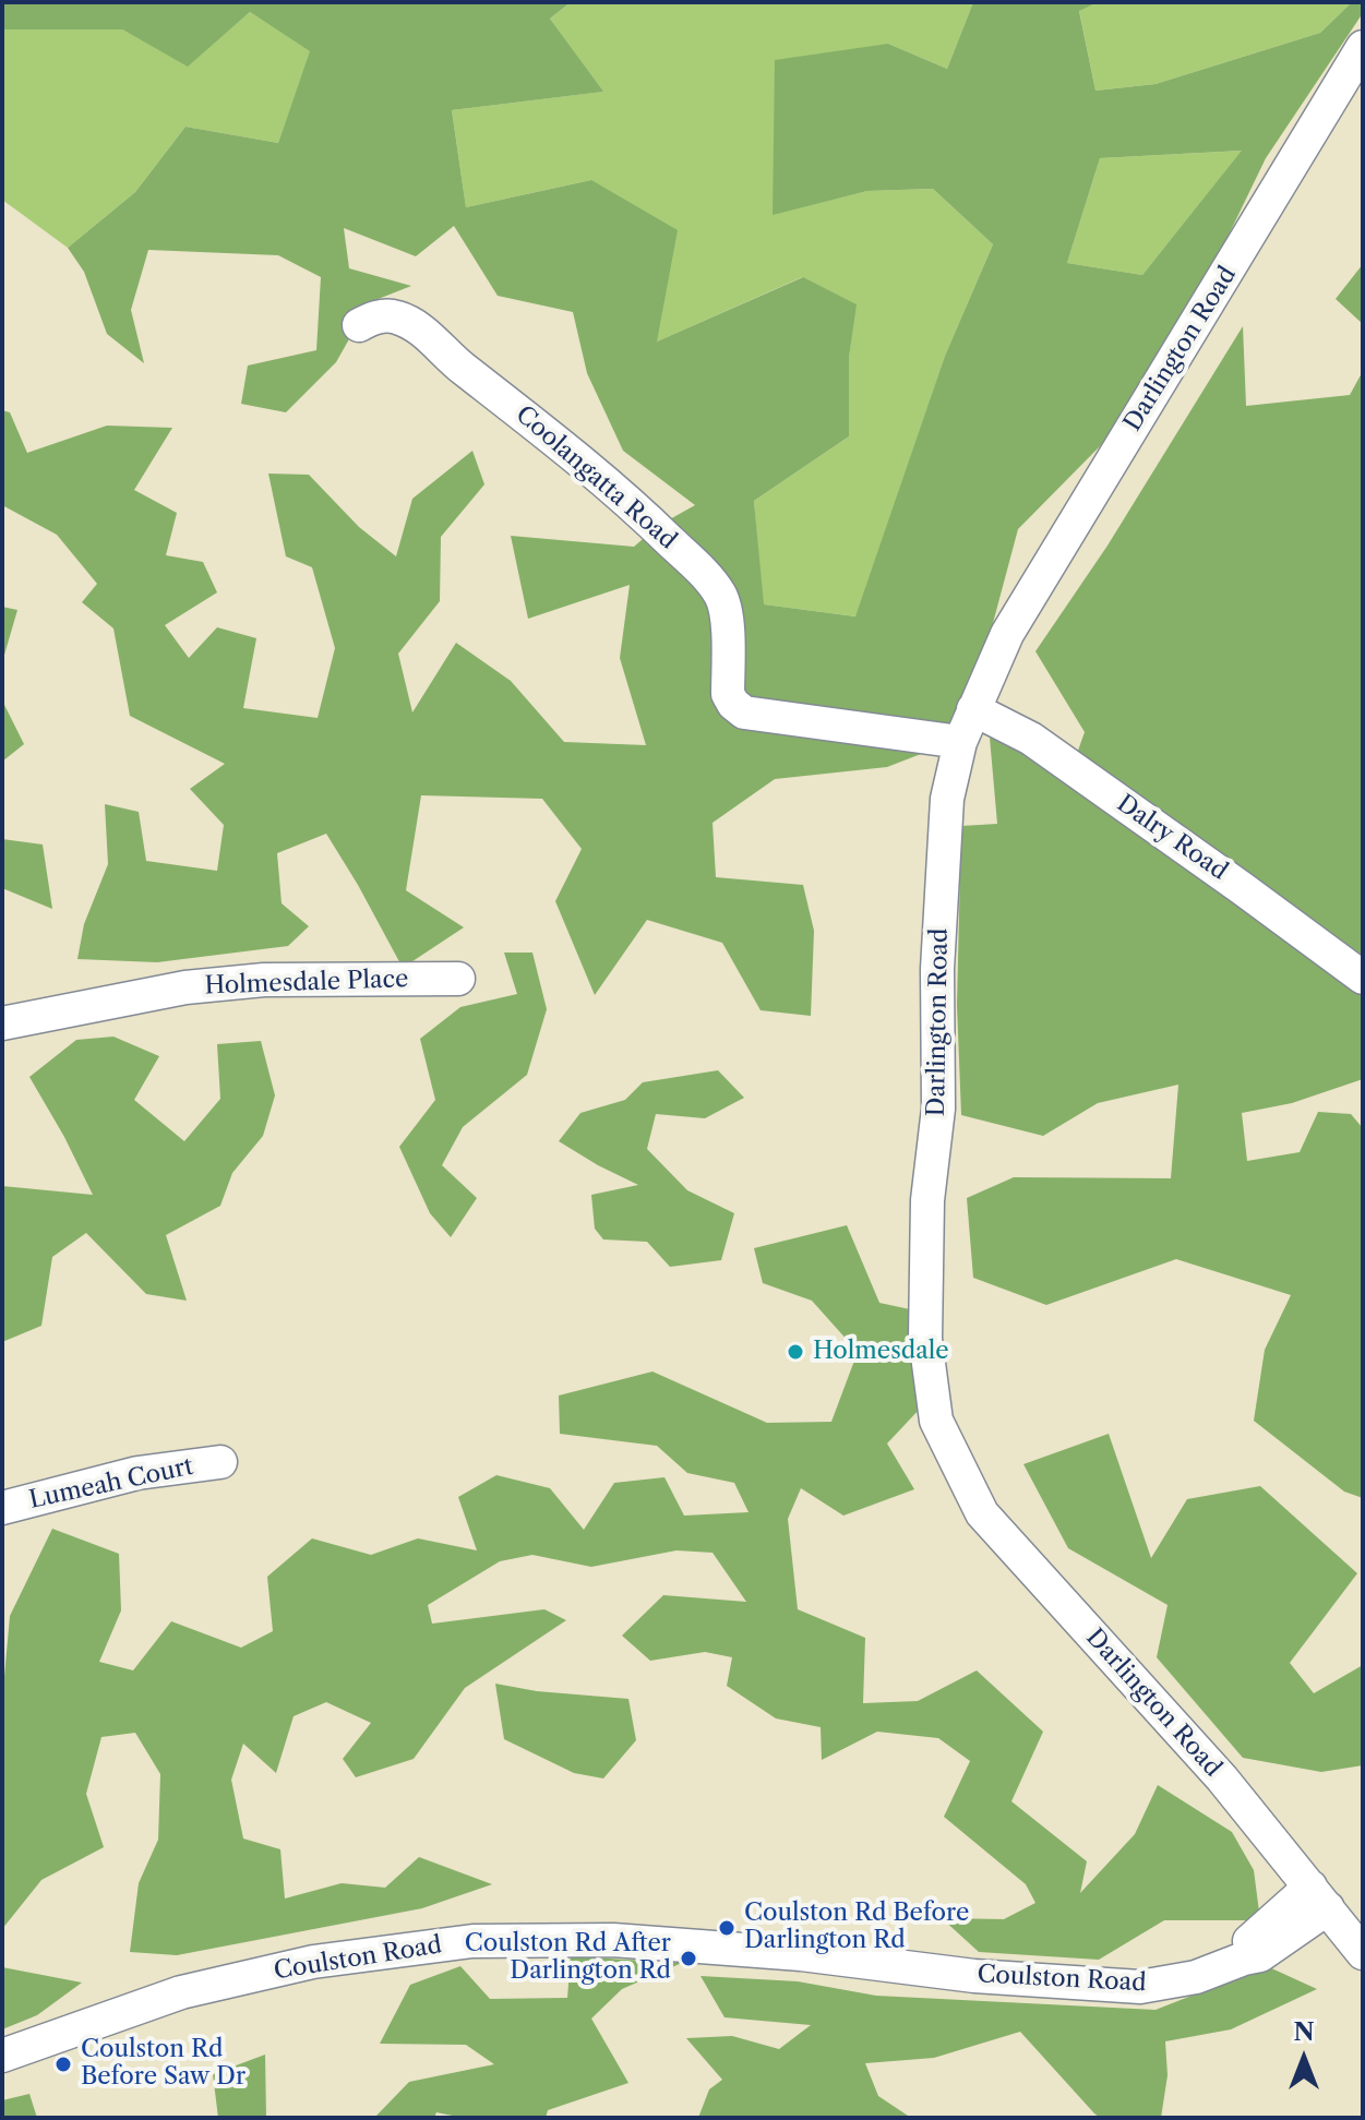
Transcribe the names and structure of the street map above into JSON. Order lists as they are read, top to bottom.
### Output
{
  "streets": {
    "street": [
      "Darlington Road",
      "Coolangatta Road",
      "Dalry Road",
      "Holmesdale Place",
      "Lumeah Court",
      "Coulston Road"
    ]
  },
  "crossings": [
    ["Darlington Road", "Coolangatta Road"],
    ["Darlington Road", "Dalry Road"],
    ["Darlington Road", "Coulston Road"]
  ],
  "places": [
    "Holmesdale",
    "Coulston Rd Before Darlington Rd",
    "Coulston Rd After Darlington Rd",
    "Coulston Rd Before Saw Dr"
  ],
  "north": "top"
}
